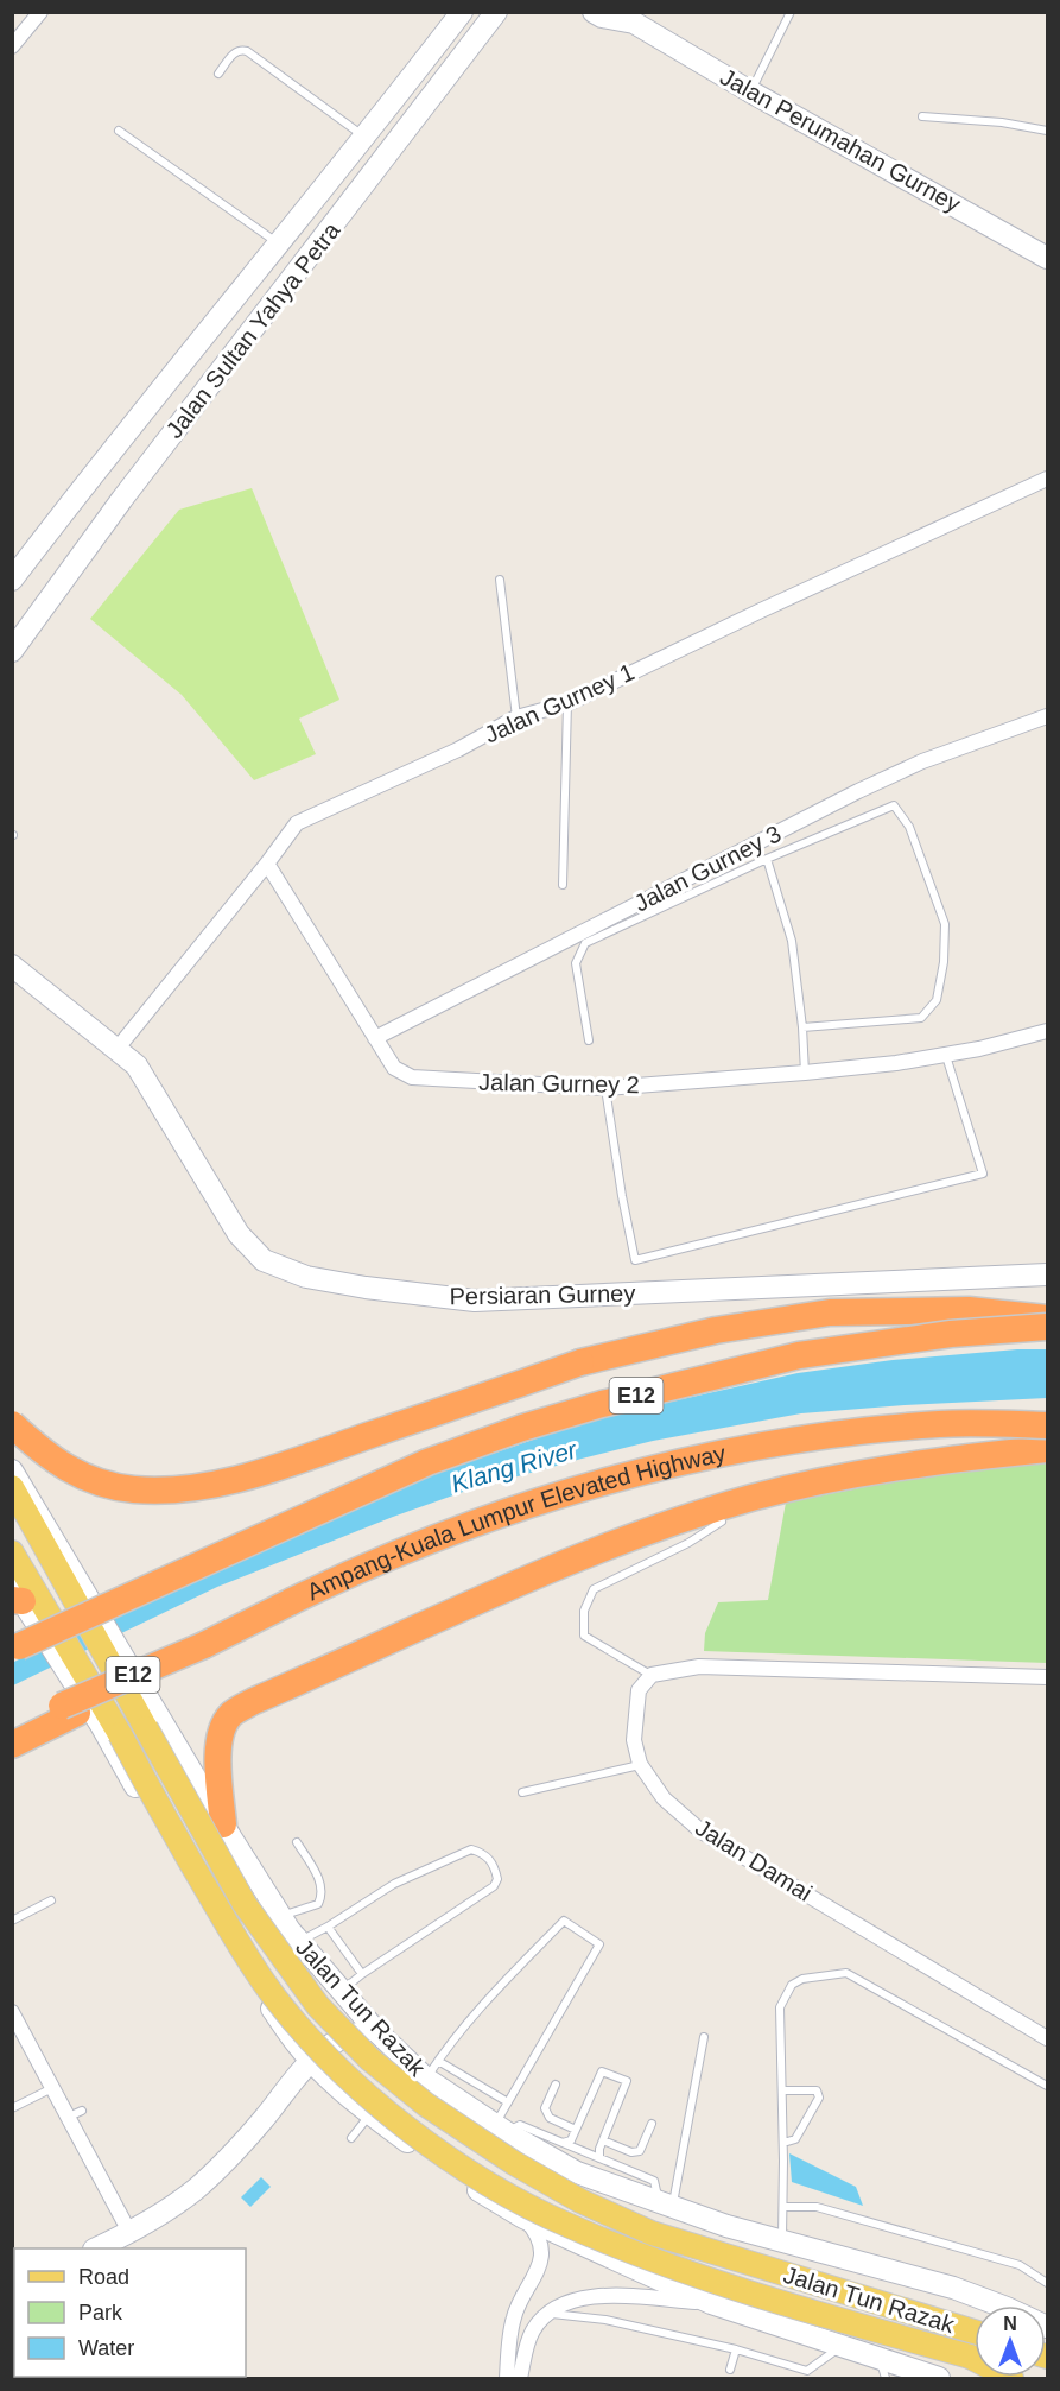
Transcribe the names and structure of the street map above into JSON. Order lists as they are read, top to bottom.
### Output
{
  "streets": {
    "highway": ["E12", "Ampang-Kuala Lumpur Elevated Highway"],
    "main road": [
      "Jalan Perumahan Gurney",
      "Jalan Sultan Yahya Petra",
      "Persiaran Gurney",
      "Jalan Tun Razak"
    ],
    "street": [
      "Jalan Gurney 1",
      "Jalan Gurney 3",
      "Jalan Gurney 2",
      "Jalan Damai"
    ]
  },
  "crossings": [
    ["Jalan Gurney 1", "Jalan Gurney 2"],
    ["Jalan Gurney 1", "Persiaran Gurney"],
    ["Jalan Gurney 3", "Jalan Gurney 2"]
  ],
  "water": ["Klang River"],
  "legend": ["Road", "Park", "Water"],
  "north": "top"
}
